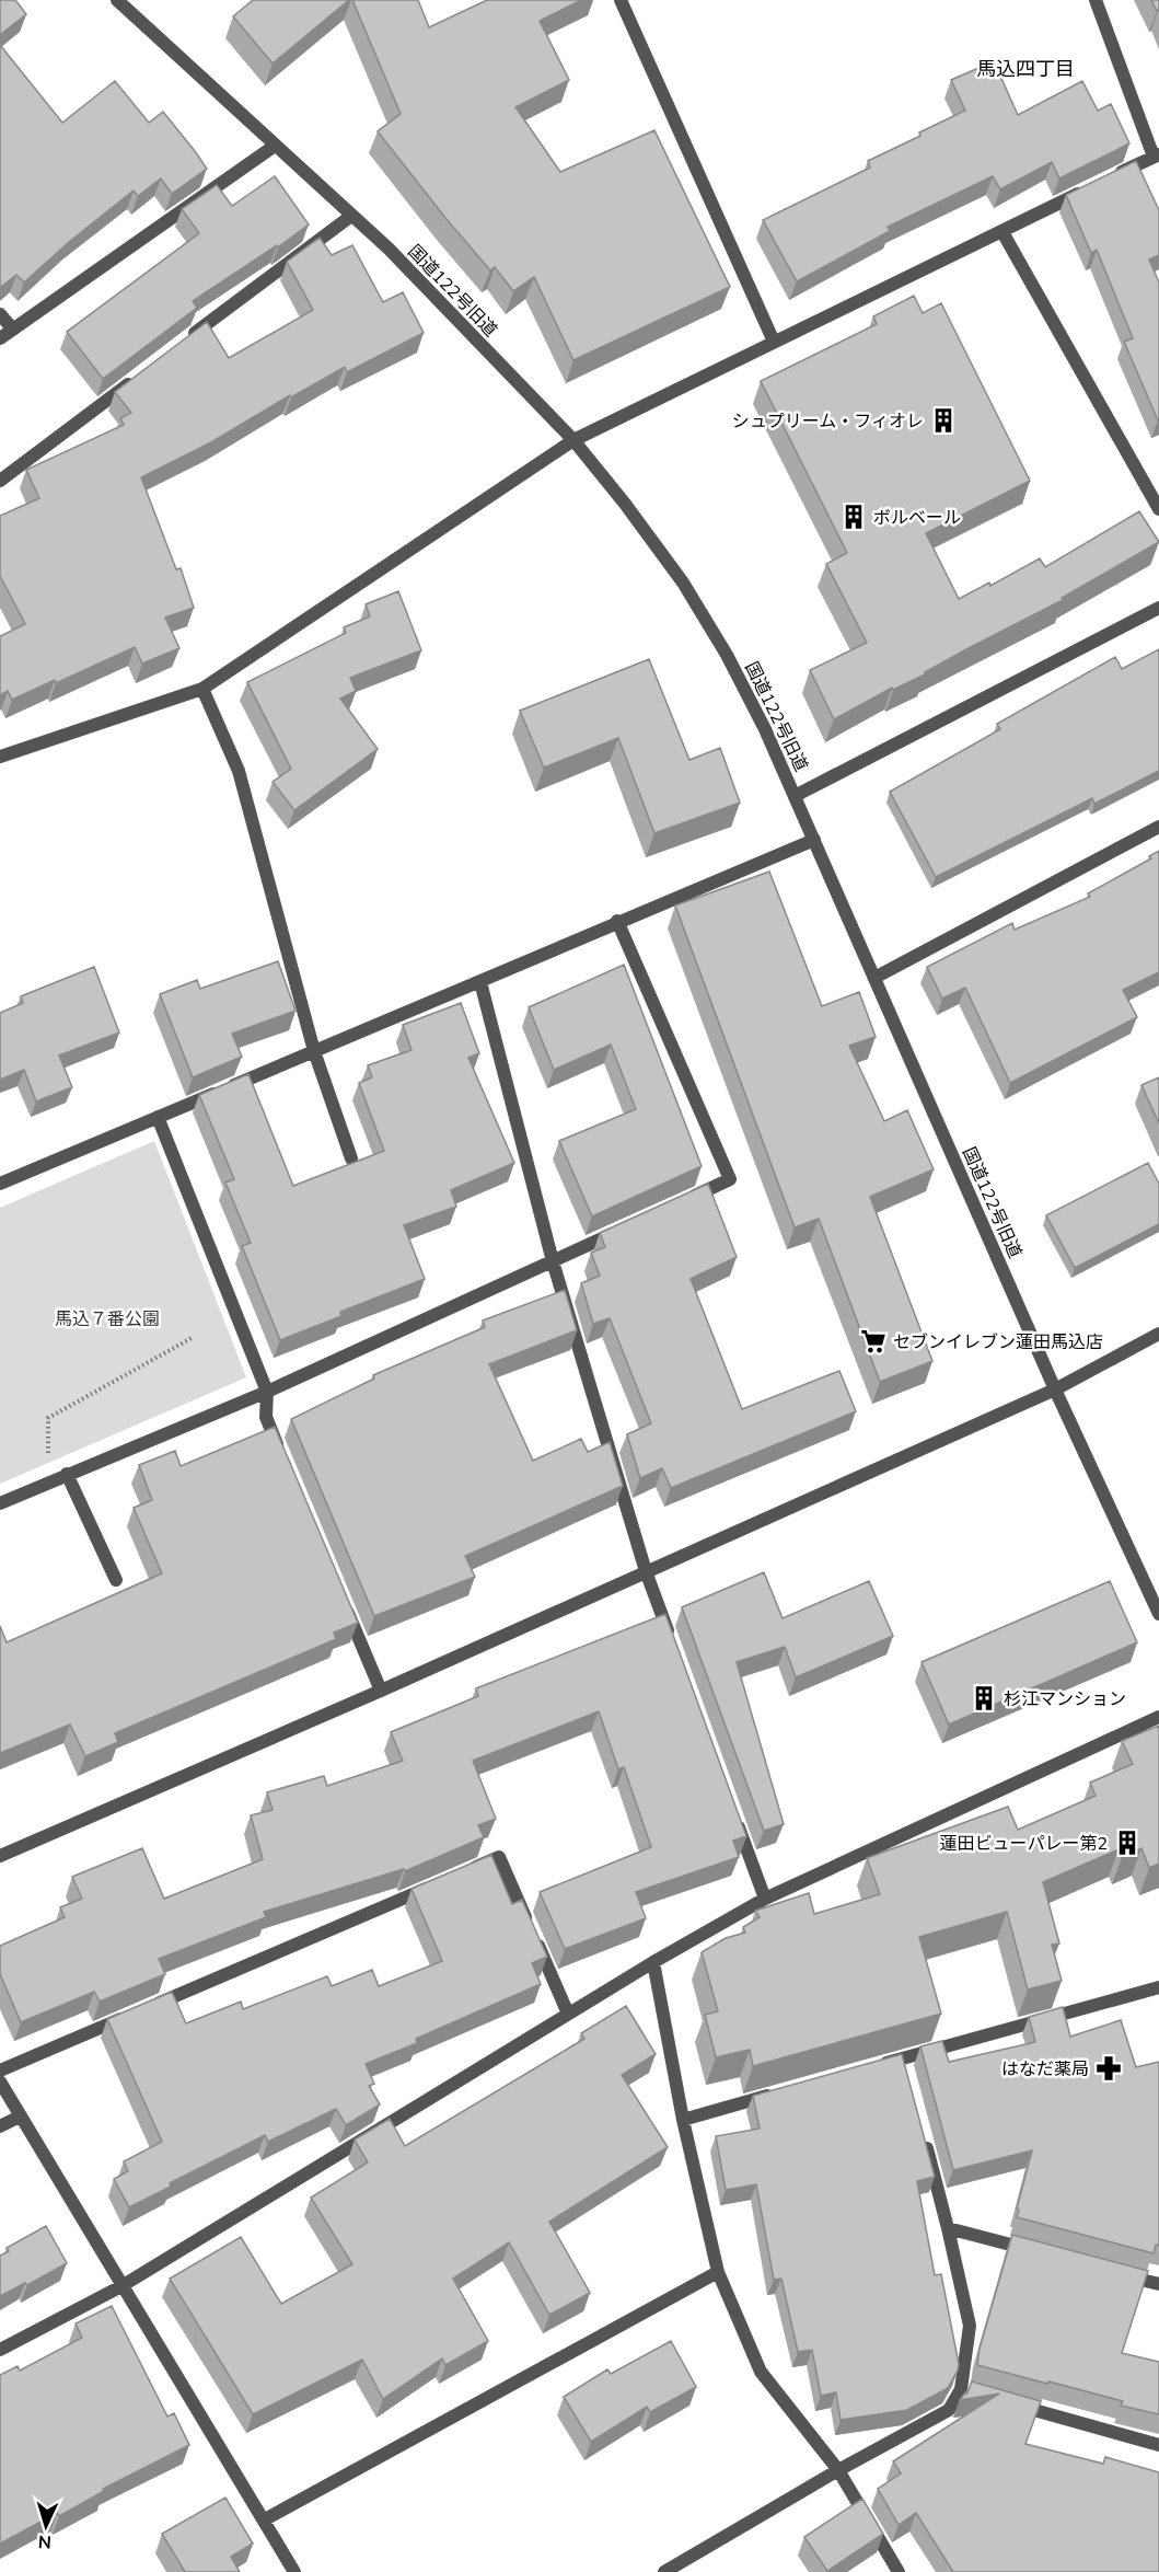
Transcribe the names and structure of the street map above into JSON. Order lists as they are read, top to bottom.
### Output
{
  "streets": {
    "street": ["国道122号旧道"]
  },
  "districts": ["馬込四丁目"],
  "parks": ["馬込７番公園"],
  "places": {
    "building": [
      "シュプリーム・フィオレ",
      "ボルベール",
      "杉江マンション",
      "蓮田ビューパレー第2"
    ],
    "supermarket": ["セブンイレブン蓮田馬込店"],
    "pharmacy": ["はなだ薬局"]
  },
  "north": "bottom"
}
